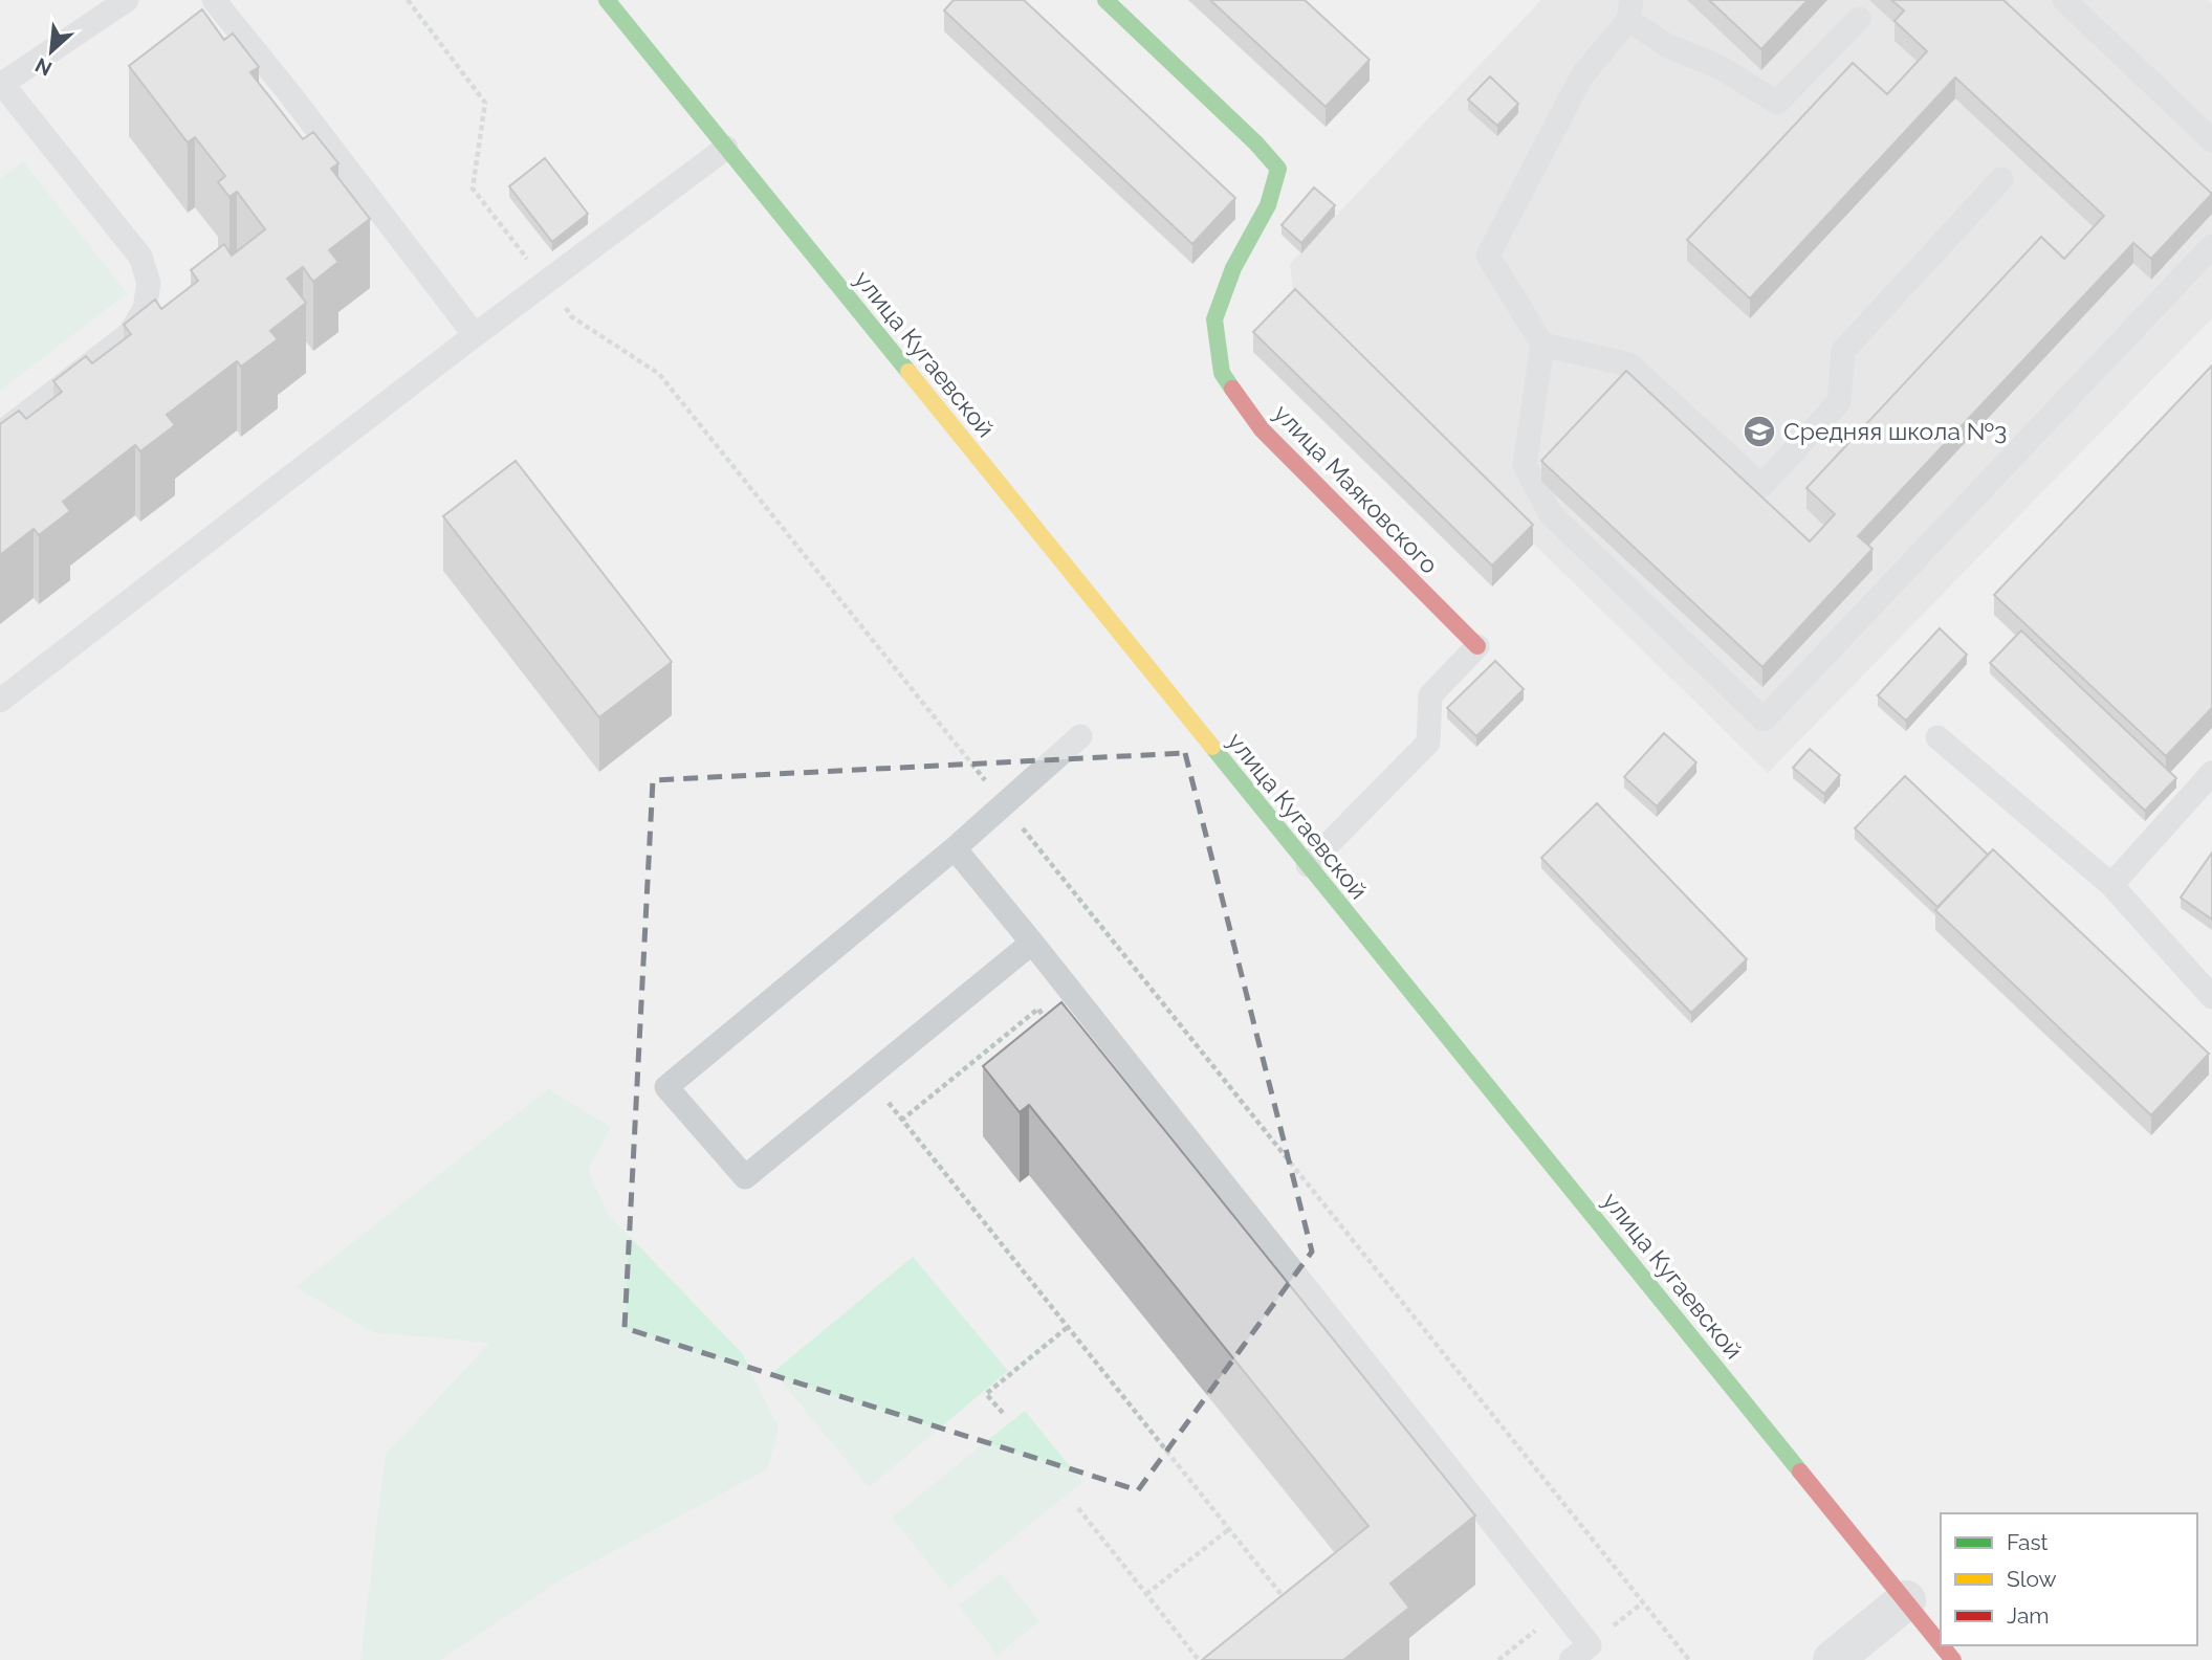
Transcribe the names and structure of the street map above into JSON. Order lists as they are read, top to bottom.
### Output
{
  "streets": {
    "street": ["улица Кугаевской", "улица Маяковского"]
  },
  "places": {
    "school or university": ["Средняя школа №3"]
  },
  "legend": ["Fast", "Slow", "Jam"],
  "north": "bottom left"
}
